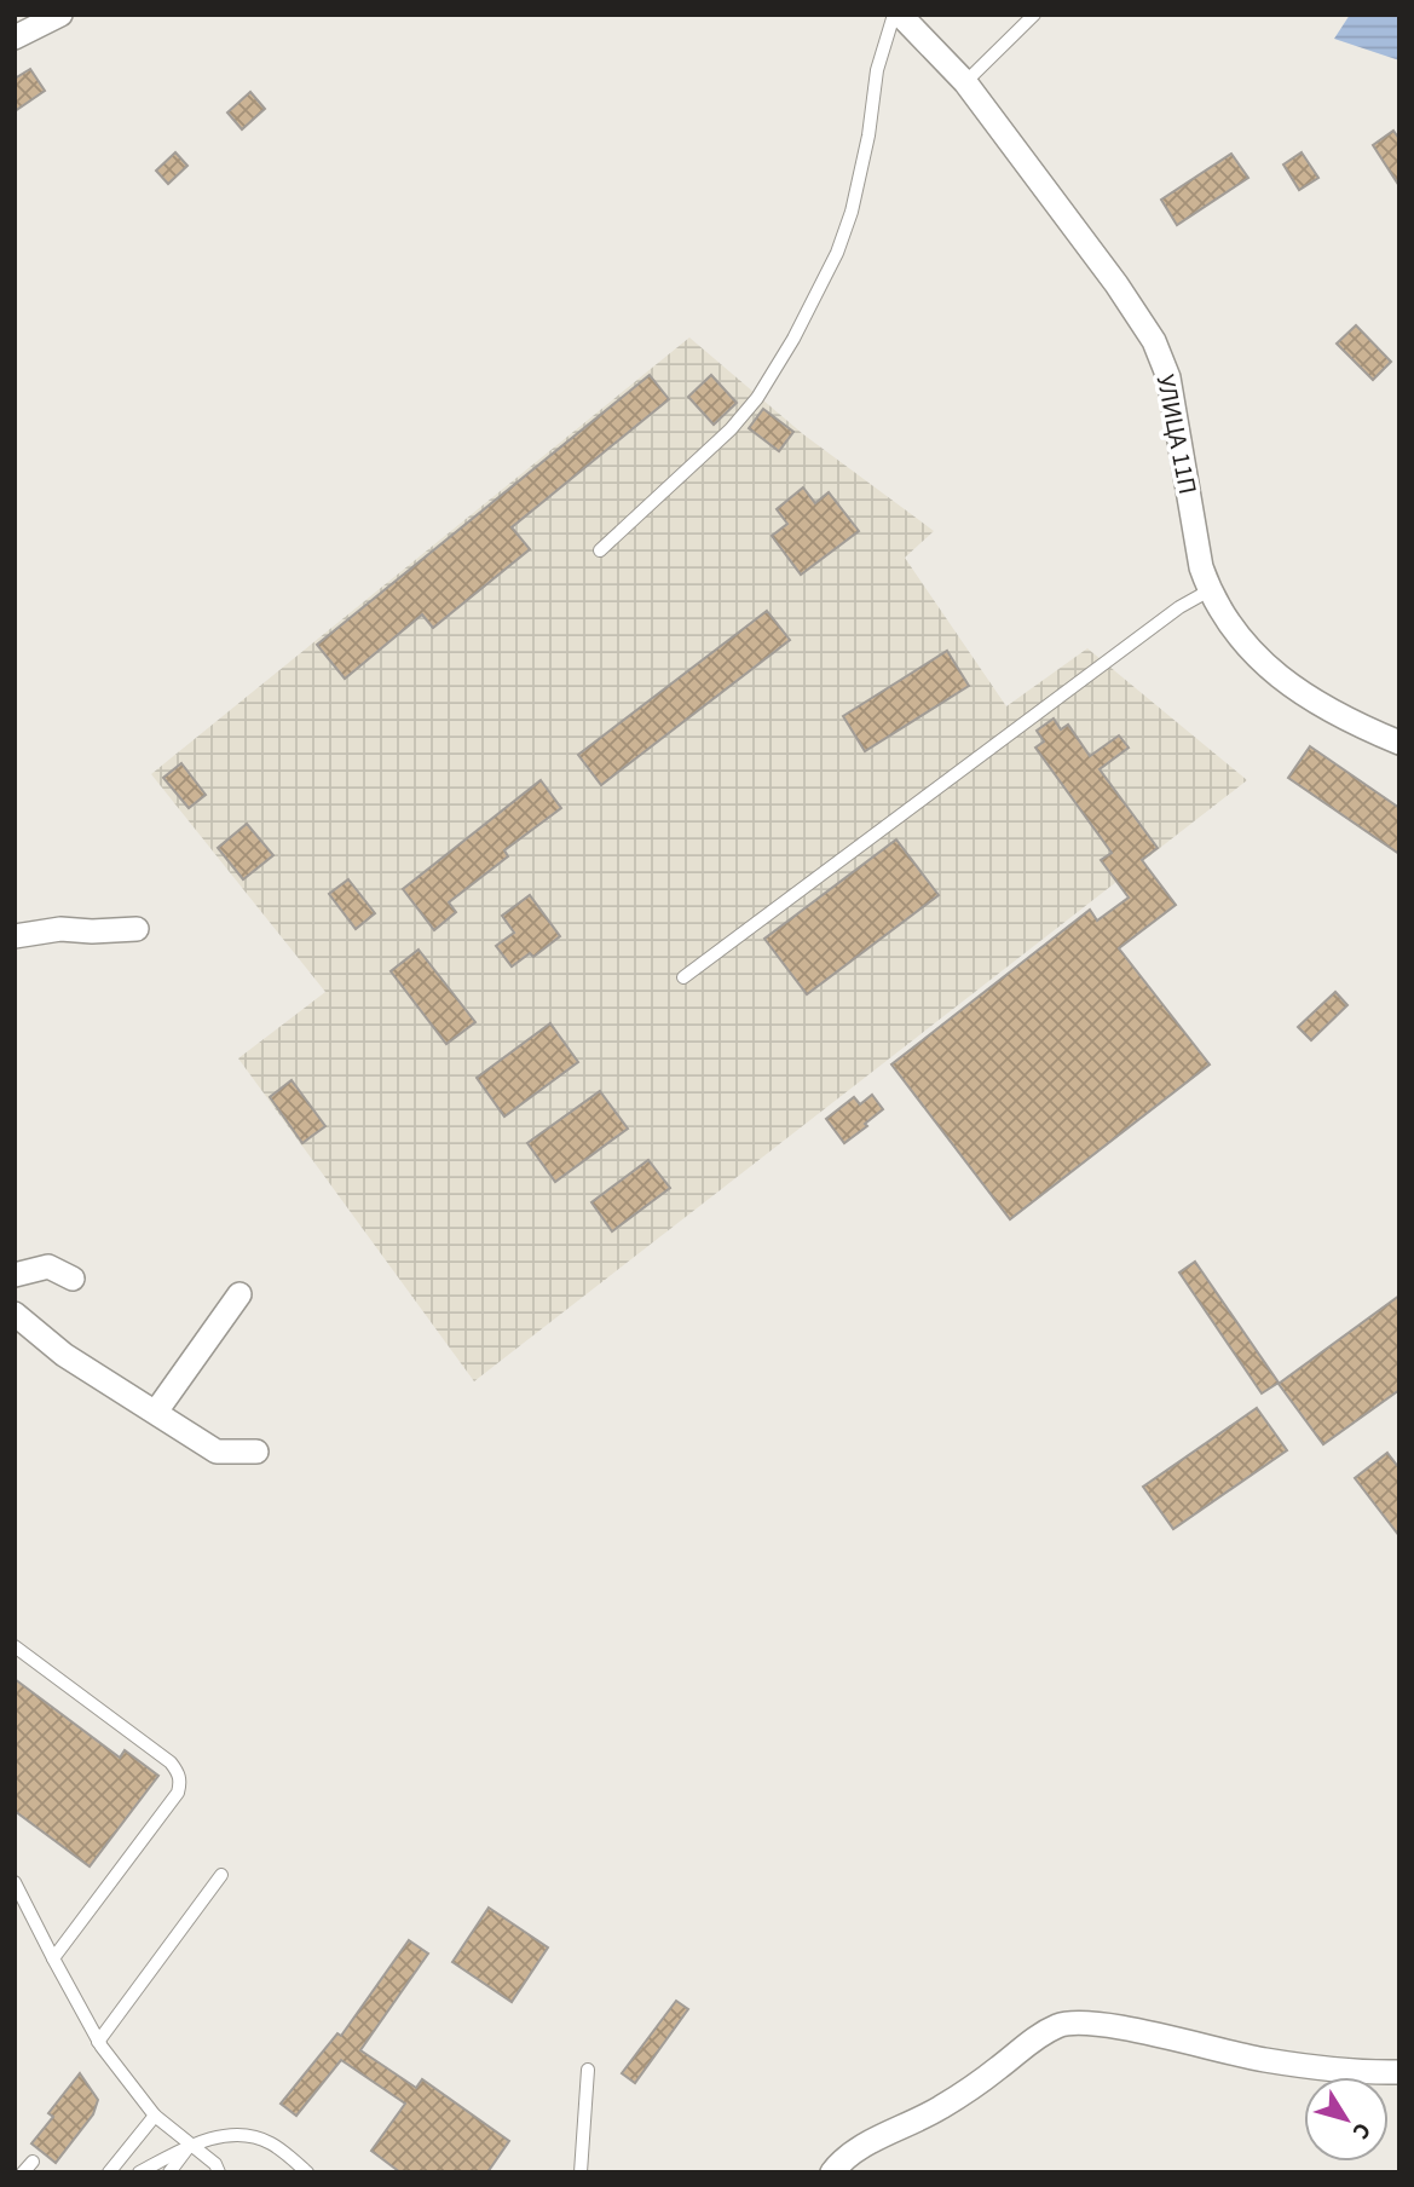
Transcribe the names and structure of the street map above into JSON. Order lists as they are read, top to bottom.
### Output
{
  "streets": {
    "street": ["УЛИЦА 11П"]
  },
  "north": "bottom right"
}
